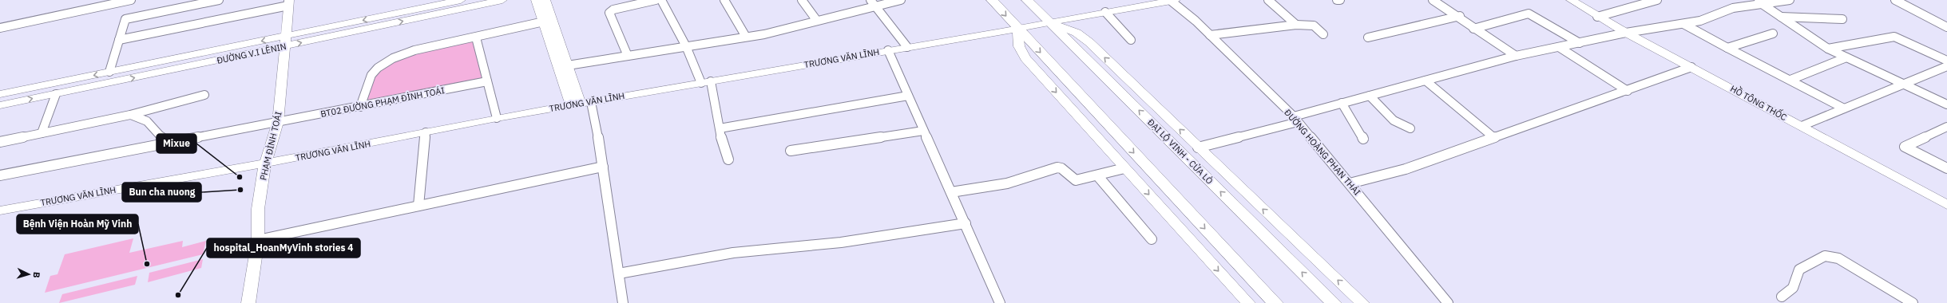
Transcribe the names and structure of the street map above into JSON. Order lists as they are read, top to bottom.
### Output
{
  "streets": {
    "main road": ["ĐẠI LỘ VINH - CỬA LÒ"],
    "street": [
      "ĐƯỜNG V.I LÊNIN",
      "TRƯƠNG VĂN LĨNH",
      "BT02 ĐƯỜNG PHẠM ĐÌNH TOÁI",
      "HỒ TÔNG THỐC",
      "PHẠM ĐÌNH TOÁI",
      "ĐƯỜNG HOÀNG PHAN THÁI"
    ]
  },
  "crossings": [
    ["ĐƯỜNG V.I LÊNIN", "PHẠM ĐÌNH TOÁI"],
    ["TRƯƠNG VĂN LĨNH", "PHẠM ĐÌNH TOÁI"],
    ["TRƯƠNG VĂN LĨNH", "ĐẠI LỘ VINH - CỬA LÒ"],
    ["TRƯƠNG VĂN LĨNH", "ĐƯỜNG HOÀNG PHAN THÁI"],
    ["BT02 ĐƯỜNG PHẠM ĐÌNH TOÁI", "PHẠM ĐÌNH TOÁI"]
  ],
  "places": [
    "Mixue",
    "Bun cha nuong",
    "Bệnh Viện Hoàn Mỹ Vinh",
    "hospital_HoanMyVinh stories 4"
  ],
  "north": "right"
}
